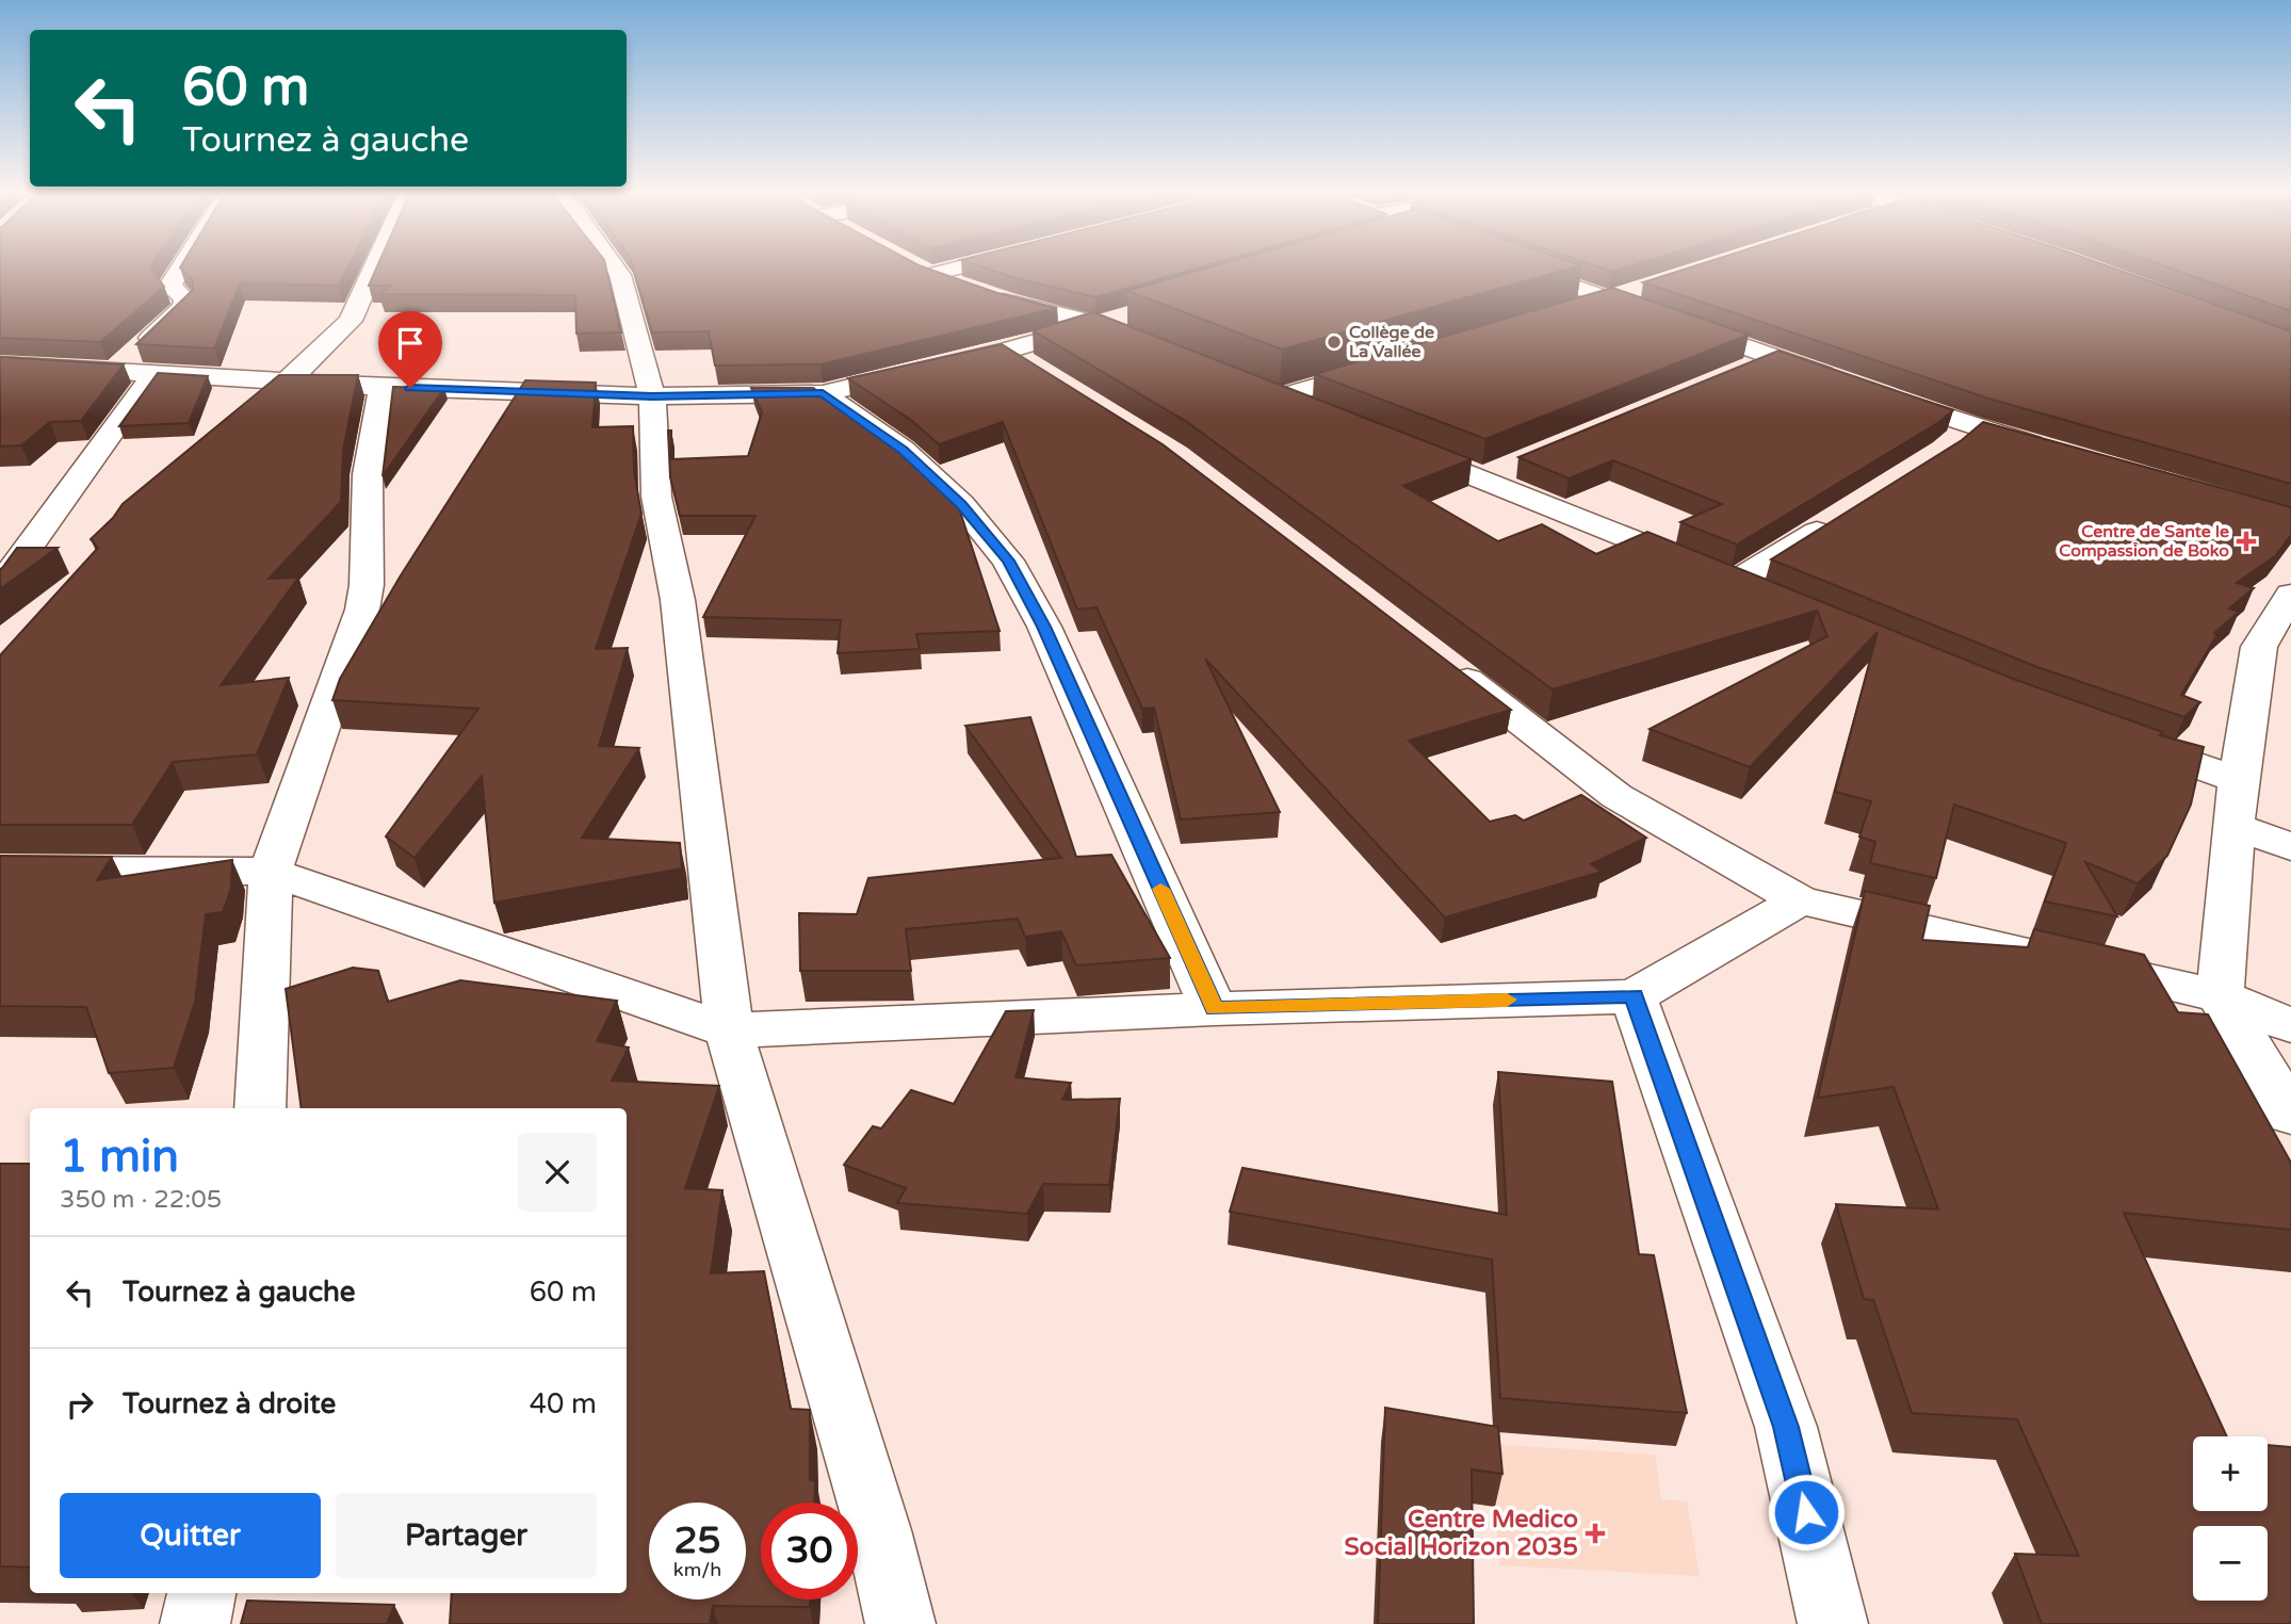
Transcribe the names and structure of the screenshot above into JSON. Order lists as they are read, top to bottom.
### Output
{
  "places": {
    "other": ["Collège de La Vallée"],
    "health": ["Centre de Sante le Compassion de Boko", "Centre Medico Social Horizon 2035"]
  },
  "page": {
    "turn": ["60 m", "Tournez à gauche"],
    "heading": ["1 min", "350 m · 22:05"],
    "list": [
      {
        "name": "Tournez à gauche",
        "value": "60 m"
      },
      {
        "name": "Tournez à droite",
        "value": "40 m"
      }
    ],
    "map_buttons": ["+", "−"],
    "buttons": ["Quitter", "Partager"],
    "speed": "25 km/h",
    "limit": "30"
  }
}
